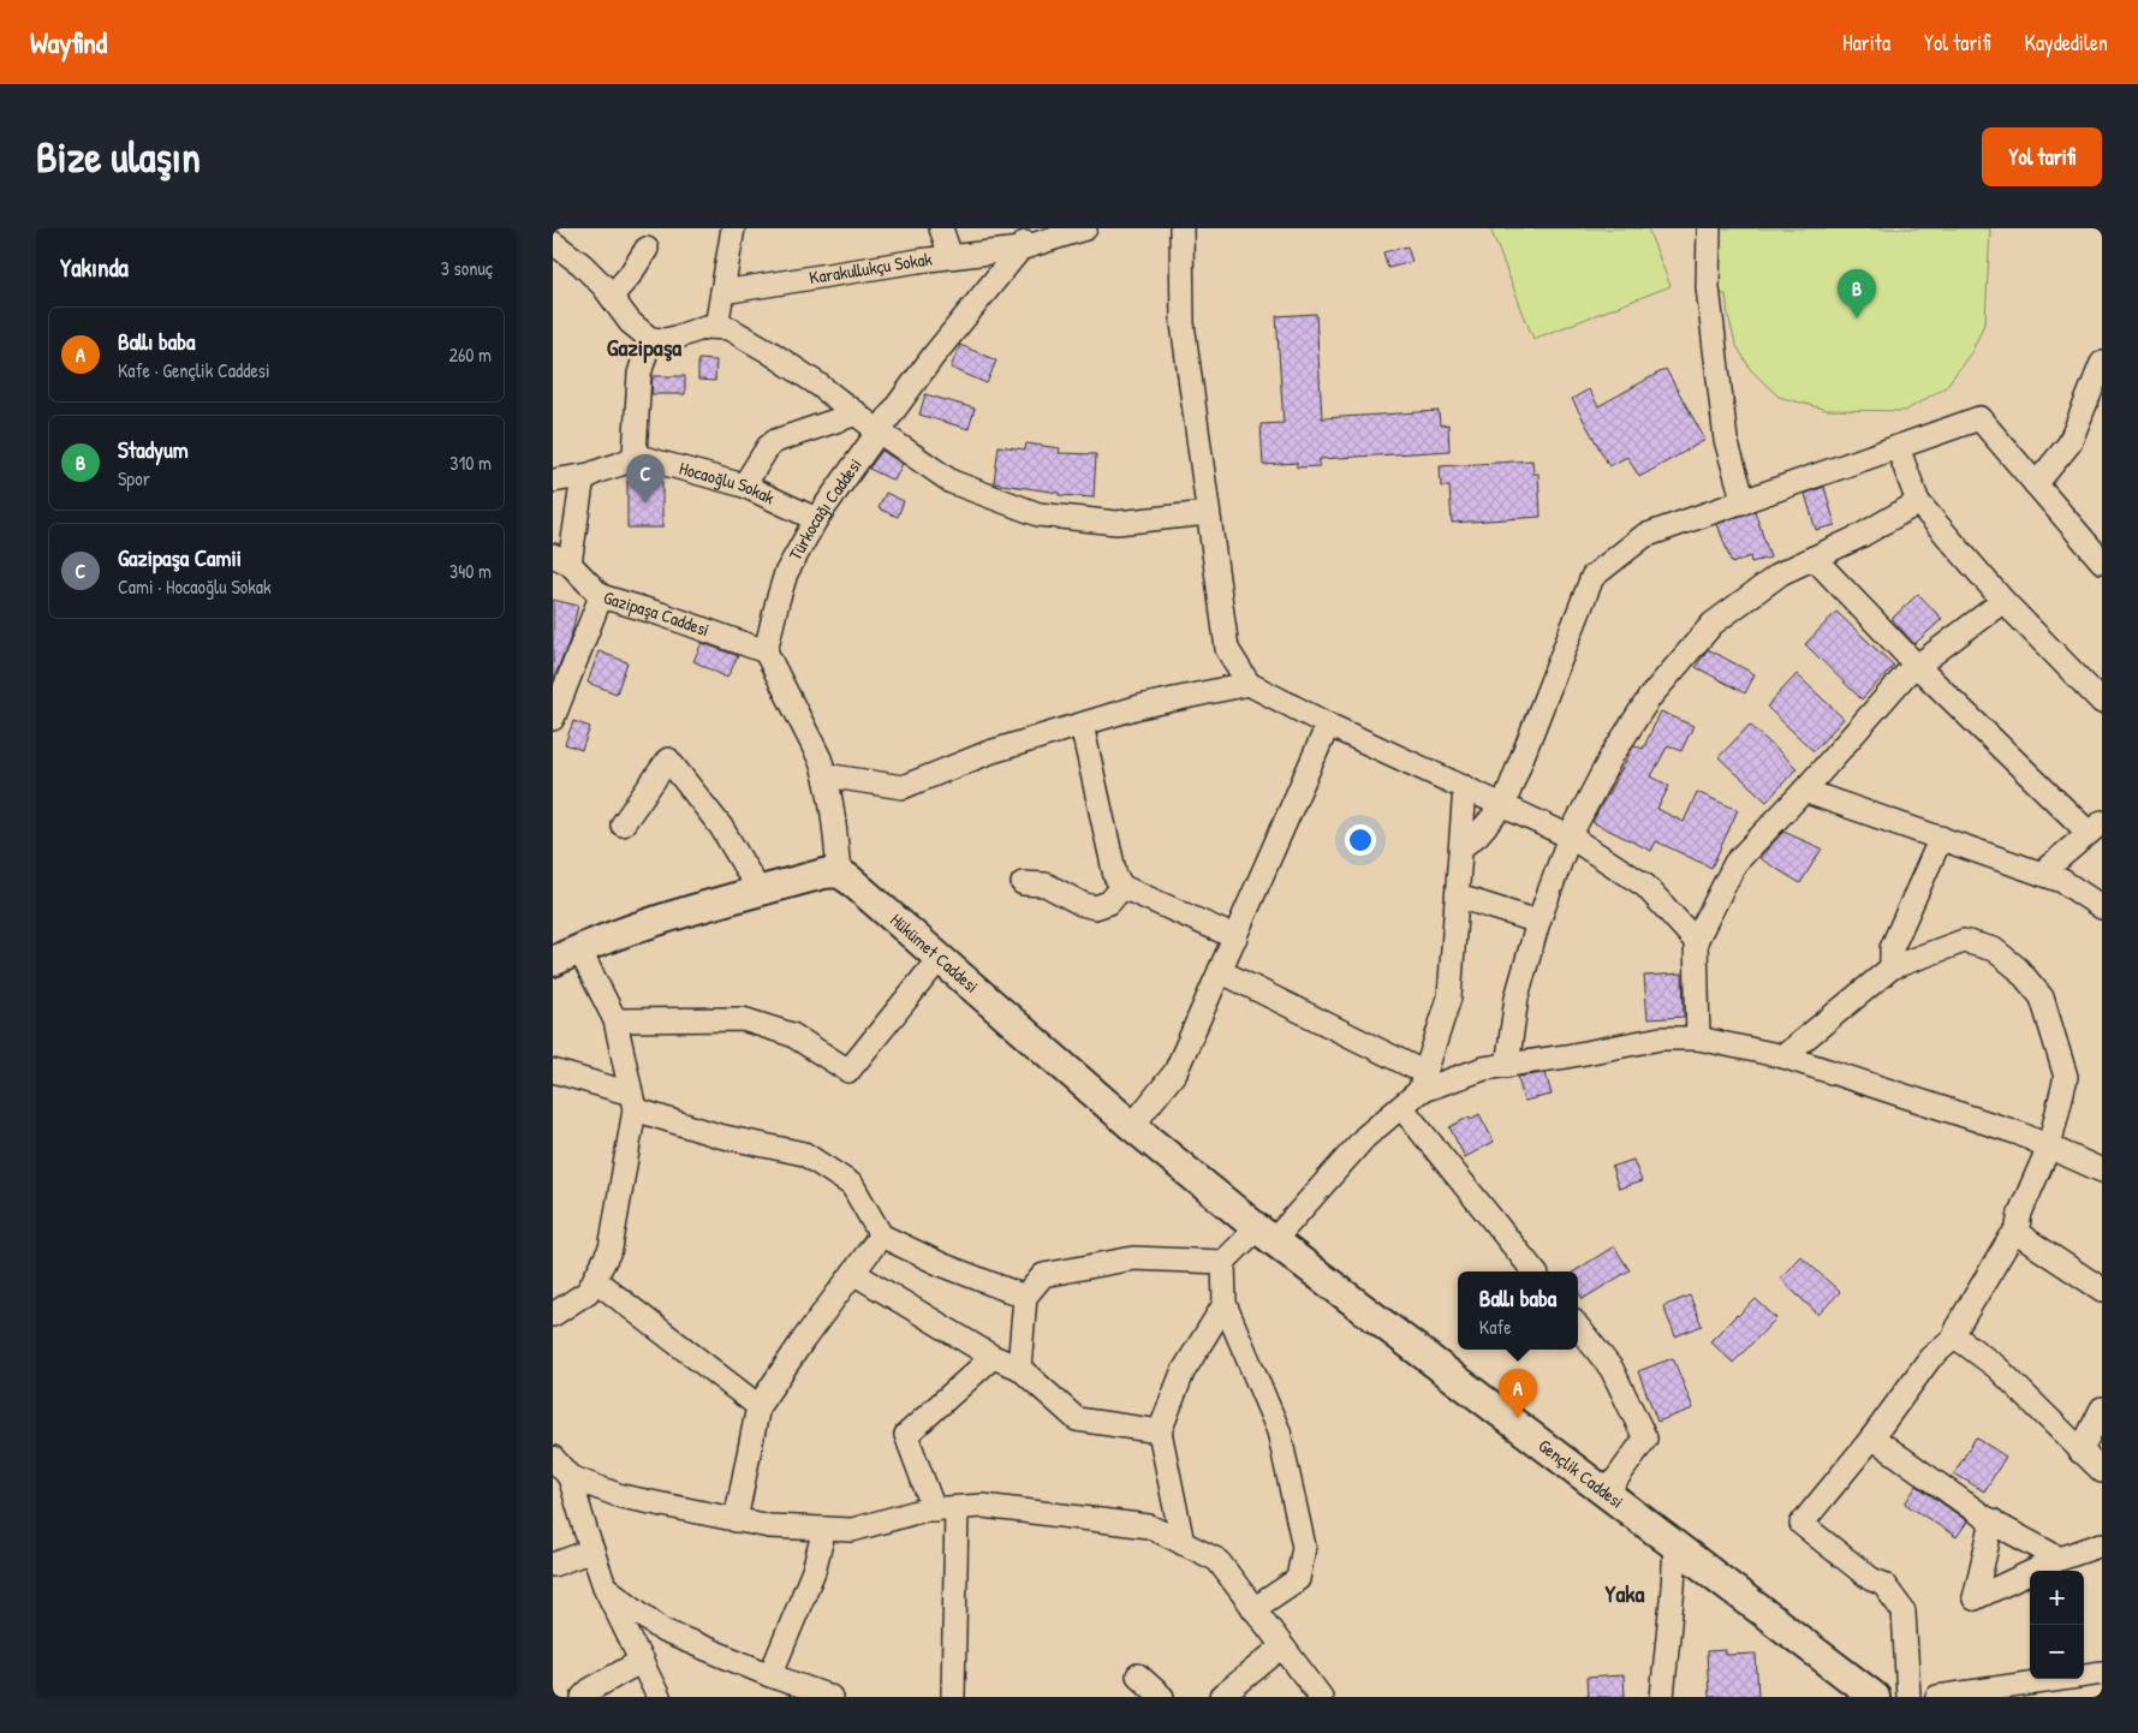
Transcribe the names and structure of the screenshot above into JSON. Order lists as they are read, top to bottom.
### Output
{
  "streets": {
    "main road": ["Hükümet Caddesi", "Gençlik Caddesi"],
    "street": [
      "Karakullukçu Sokak",
      "Hocaoğlu Sokak",
      "Türkocağı Caddesi",
      "Gazipaşa Caddesi"
    ]
  },
  "crossings": [
    ["Karakullukçu Sokak", "Türkocağı Caddesi"],
    ["Hocaoğlu Sokak", "Türkocağı Caddesi"],
    ["Türkocağı Caddesi", "Gazipaşa Caddesi"],
    ["Hükümet Caddesi", "Gençlik Caddesi"]
  ],
  "districts": ["Gazipaşa", "Yaka"],
  "page": {
    "header": "Wayfind",
    "nav": ["Harita", "Yol tarifi", "Kaydedilen"],
    "buttons": "Yol tarifi",
    "title": "Bize ulaşın",
    "heading": ["Yakında", "3 sonuç"],
    "pins": ["B", "C", "A"],
    "list": [
      {
        "mark": "A",
        "name": "Ballı baba",
        "note": "Kafe · Gençlik Caddesi",
        "value": "260 m"
      },
      {
        "mark": "B",
        "name": "Stadyum",
        "note": "Spor",
        "value": "310 m"
      },
      {
        "mark": "C",
        "name": "Gazipaşa Camii",
        "note": "Cami · Hocaoğlu Sokak",
        "value": "340 m"
      }
    ],
    "popup": ["Ballı baba", "Kafe"],
    "map_buttons": ["+", "−"]
  }
}
